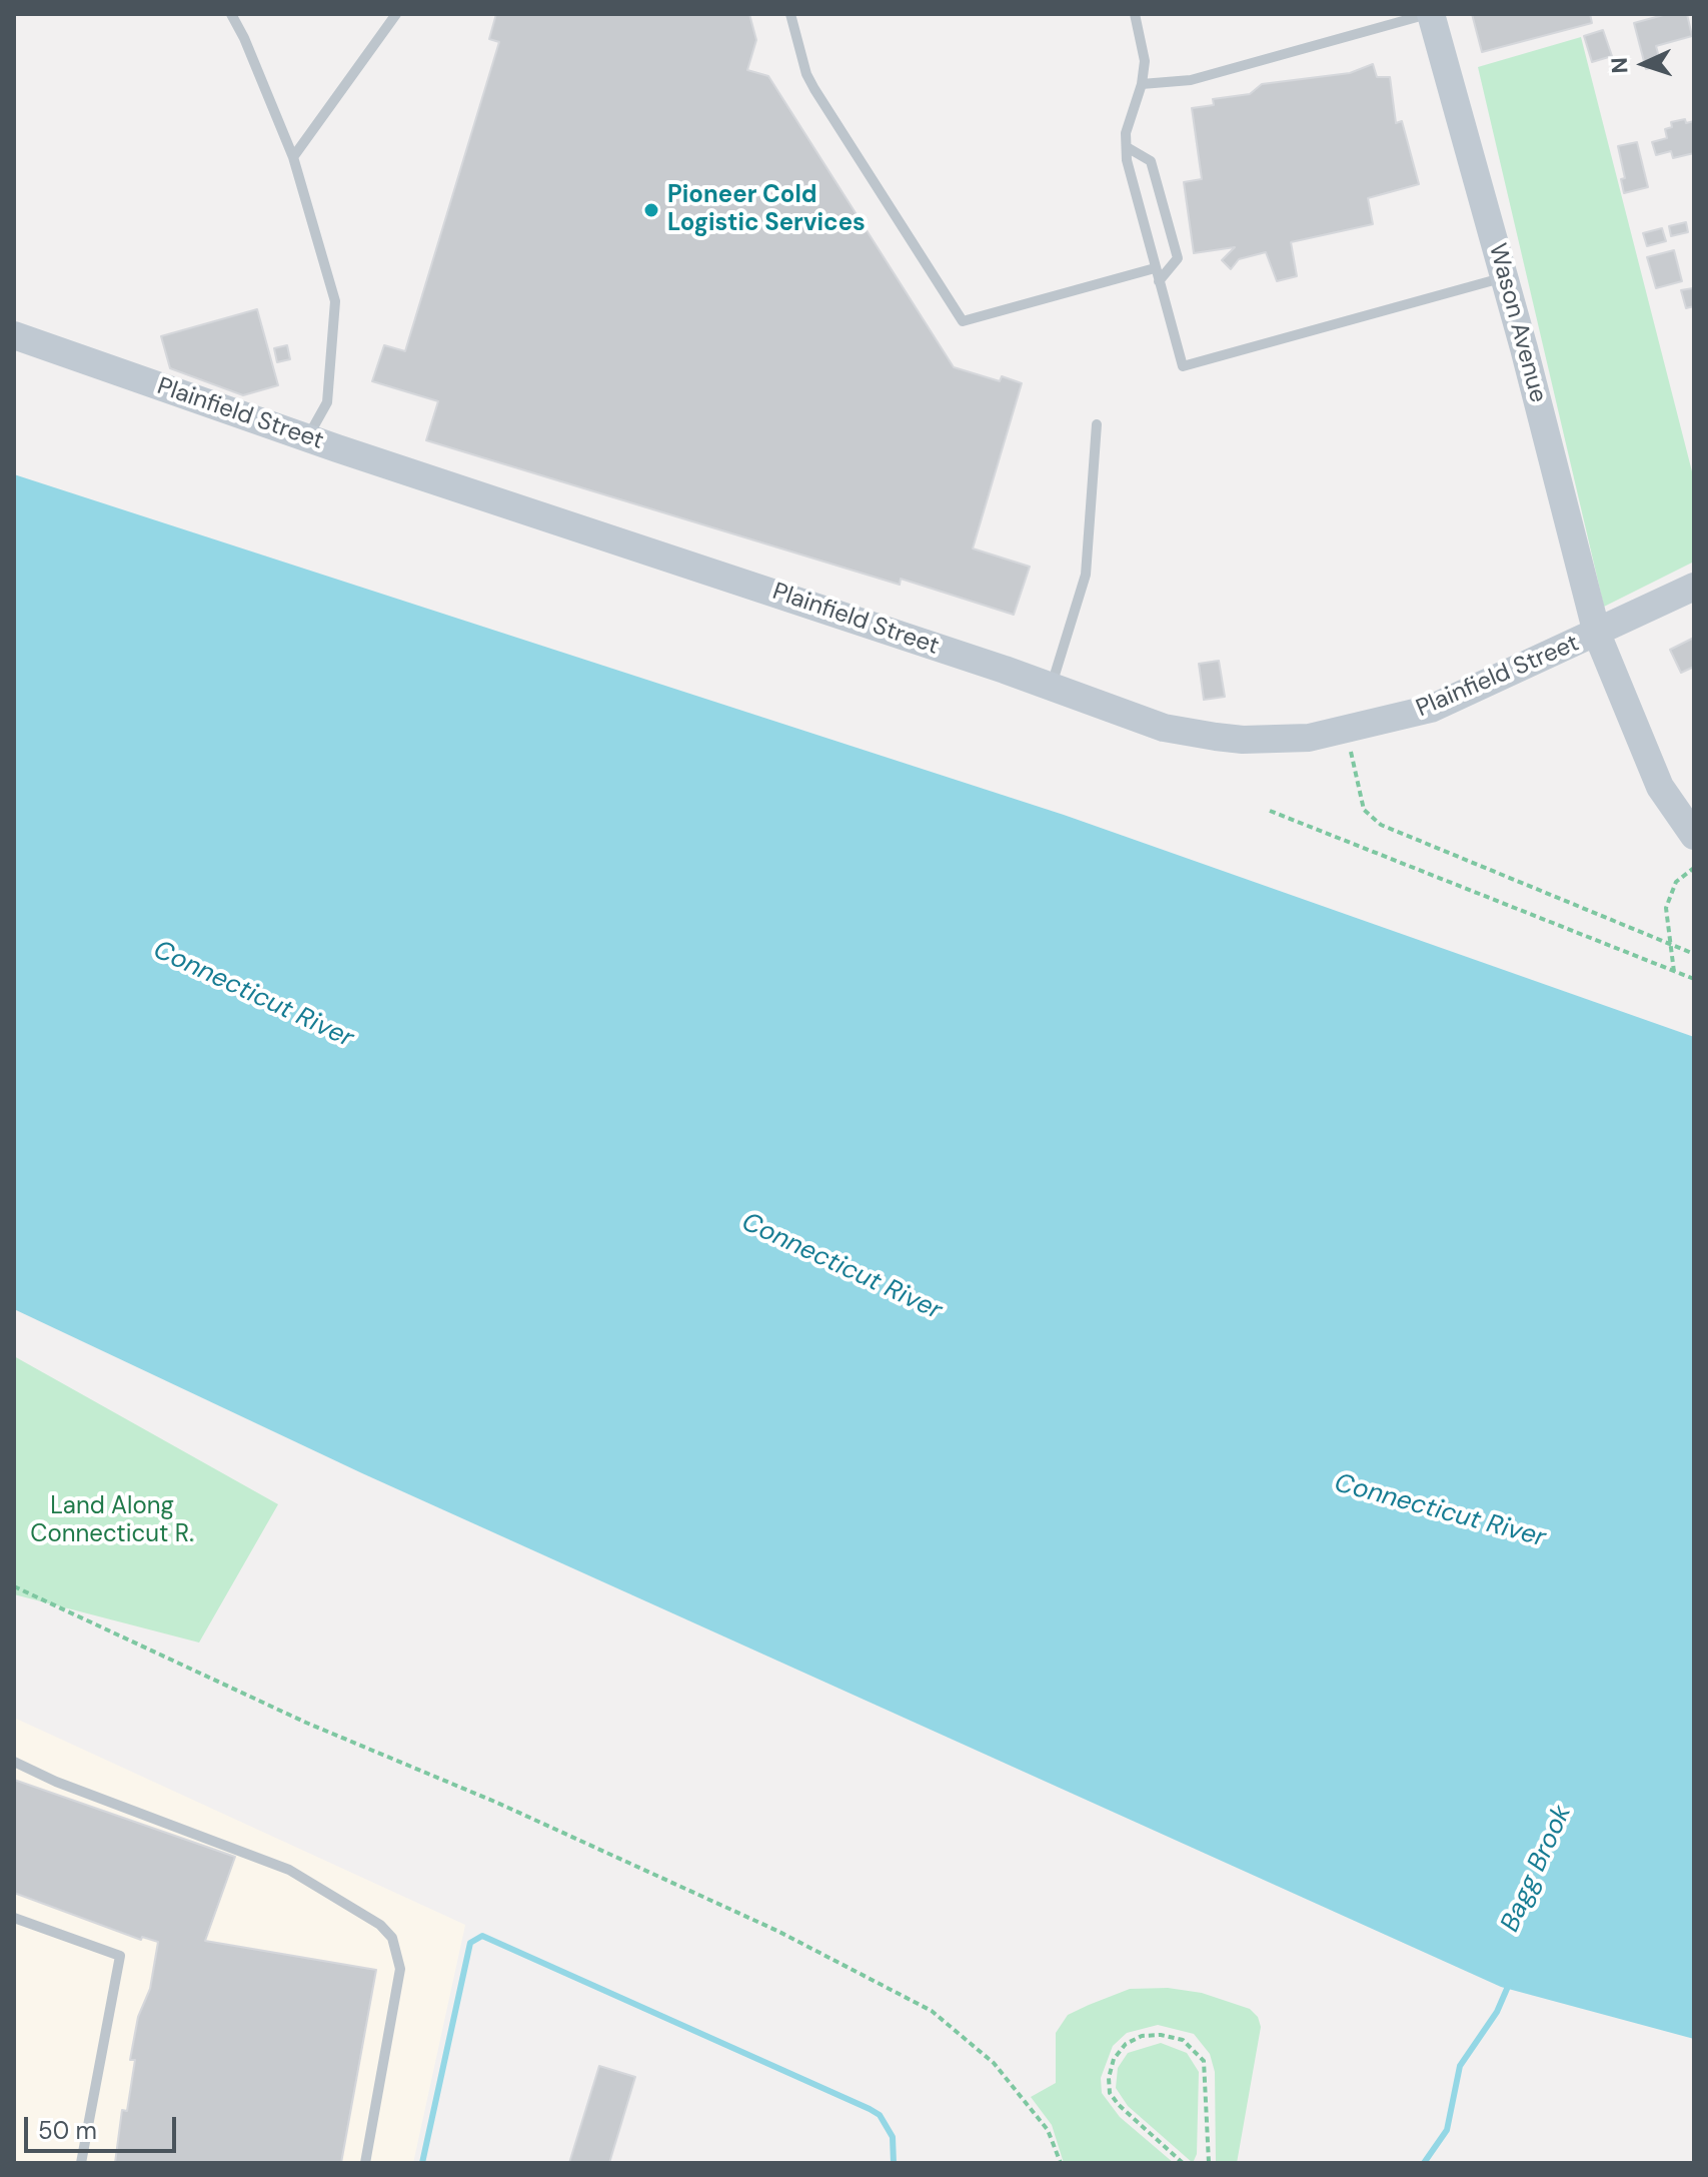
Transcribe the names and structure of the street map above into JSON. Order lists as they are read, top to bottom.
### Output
{
  "streets": {
    "street": ["Wason Avenue", "Plainfield Street"]
  },
  "crossings": [
    ["Wason Avenue", "Plainfield Street"]
  ],
  "water": ["Connecticut River", "Bagg Brook"],
  "parks": ["Land Along Connecticut R."],
  "places": ["Pioneer Cold Logistic Services"],
  "scale_bar": "50 m",
  "north": "left"
}
